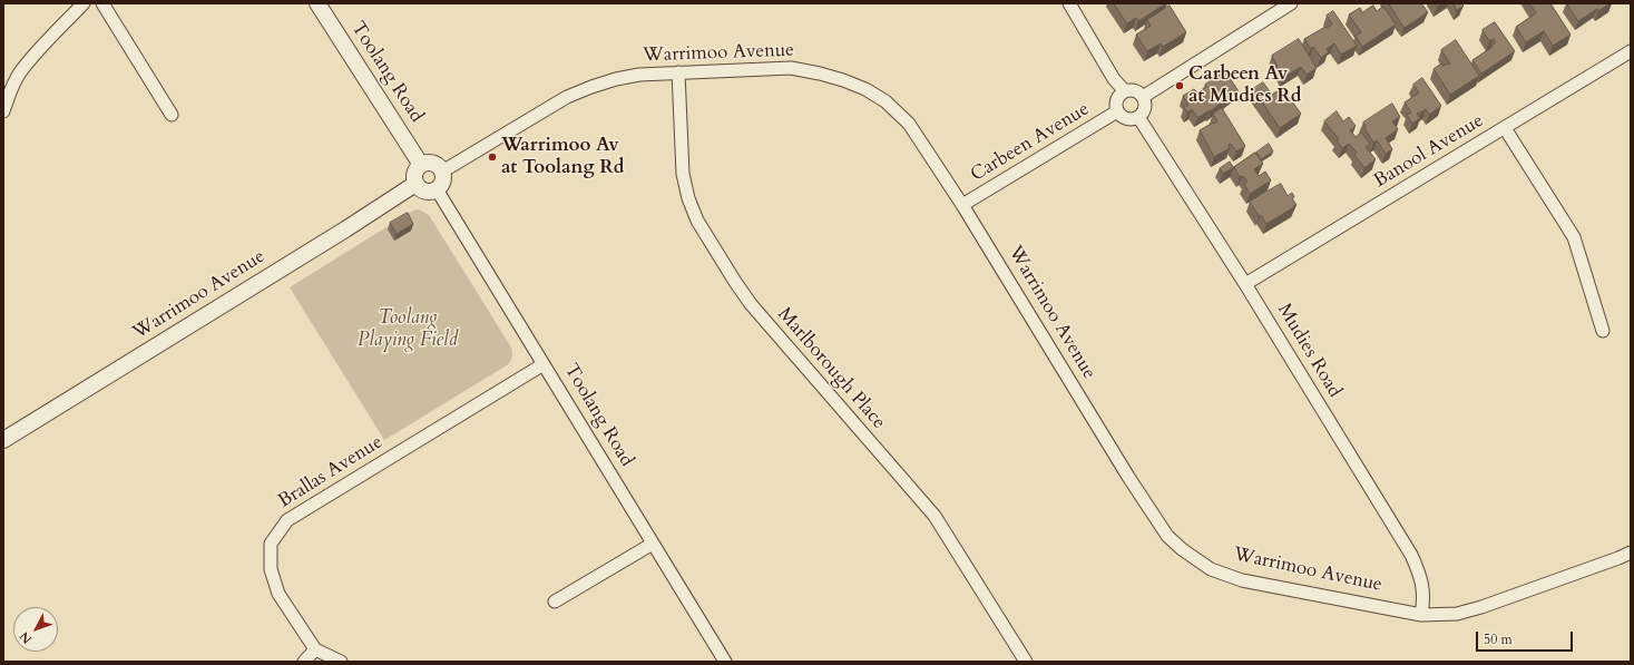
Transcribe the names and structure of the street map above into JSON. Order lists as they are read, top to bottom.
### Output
{
  "streets": {
    "street": [
      "Warrimoo Avenue",
      "Toolang Road",
      "Carbeen Avenue",
      "Banool Avenue",
      "Mudies Road",
      "Marlborough Place",
      "Brallas Avenue"
    ]
  },
  "crossings": [
    ["Warrimoo Avenue", "Toolang Road"],
    ["Warrimoo Avenue", "Carbeen Avenue"],
    ["Warrimoo Avenue", "Mudies Road"],
    ["Warrimoo Avenue", "Marlborough Place"],
    ["Toolang Road", "Brallas Avenue"],
    ["Carbeen Avenue", "Mudies Road"],
    ["Banool Avenue", "Mudies Road"]
  ],
  "parks": ["Toolang Playing Field"],
  "places": ["Carbeen Av at Mudies Rd", "Warrimoo Av at Toolang Rd"],
  "scale_bar": "50 m",
  "north": "bottom left"
}
